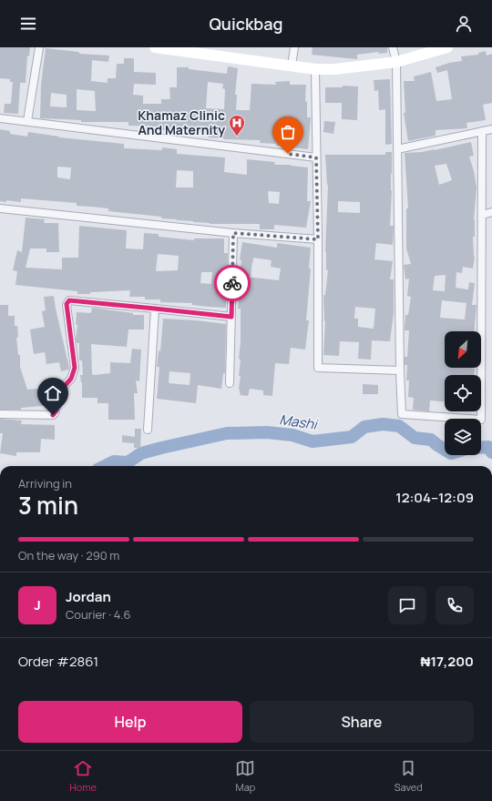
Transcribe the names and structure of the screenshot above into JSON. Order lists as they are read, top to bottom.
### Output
{
  "water": ["Mashi"],
  "places": {
    "hospital": ["Khamaz Clinic And Maternity"]
  },
  "north": "bottom left",
  "page": {
    "header": "Quickbag",
    "heading": ["3 min", "Arriving in", "12:04–12:09"],
    "panel": [
      "Jordan",
      "Courier · 4.6",
      "Order #2861",
      "₦17,200"
    ],
    "bar": "On the way · 290 m",
    "round": "J",
    "buttons": ["Help", "Share"],
    "tabs": ["Home", "Map", "Saved"]
  }
}
